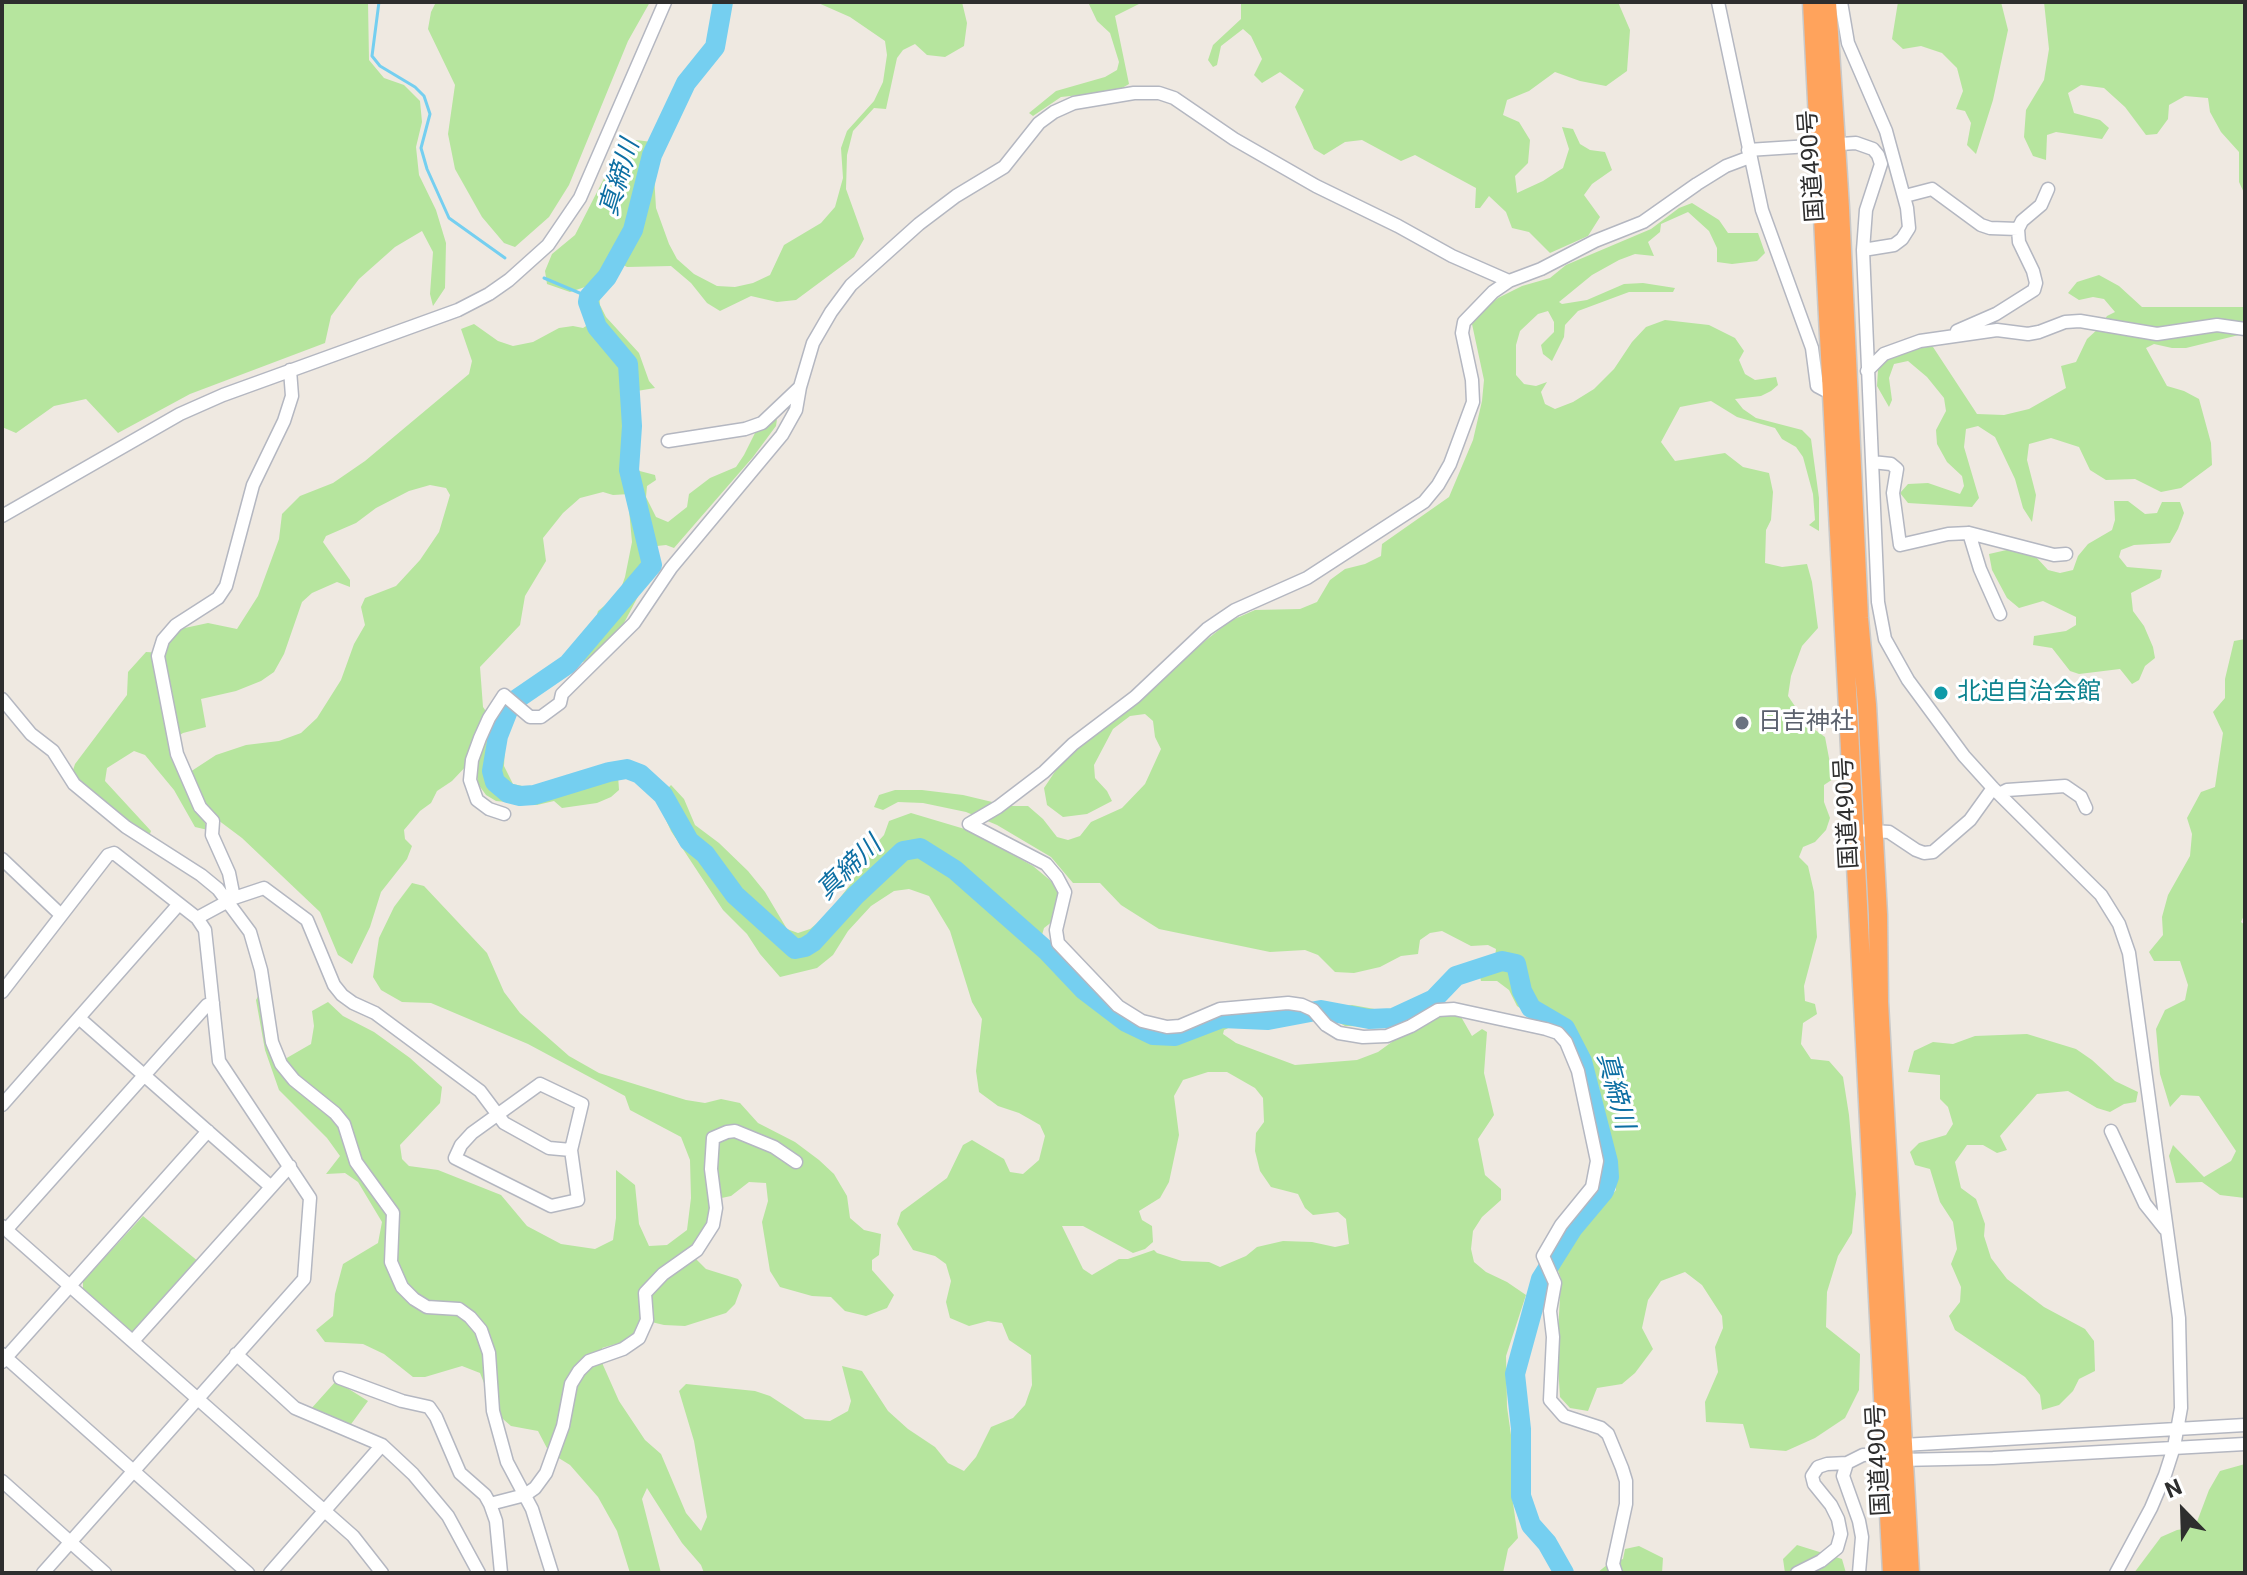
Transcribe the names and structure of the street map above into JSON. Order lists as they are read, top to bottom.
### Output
{
  "streets": {
    "highway": ["国道490号"]
  },
  "water": ["真締川"],
  "places": ["北迫自治会館", "日吉神社"],
  "north": "top left"
}
